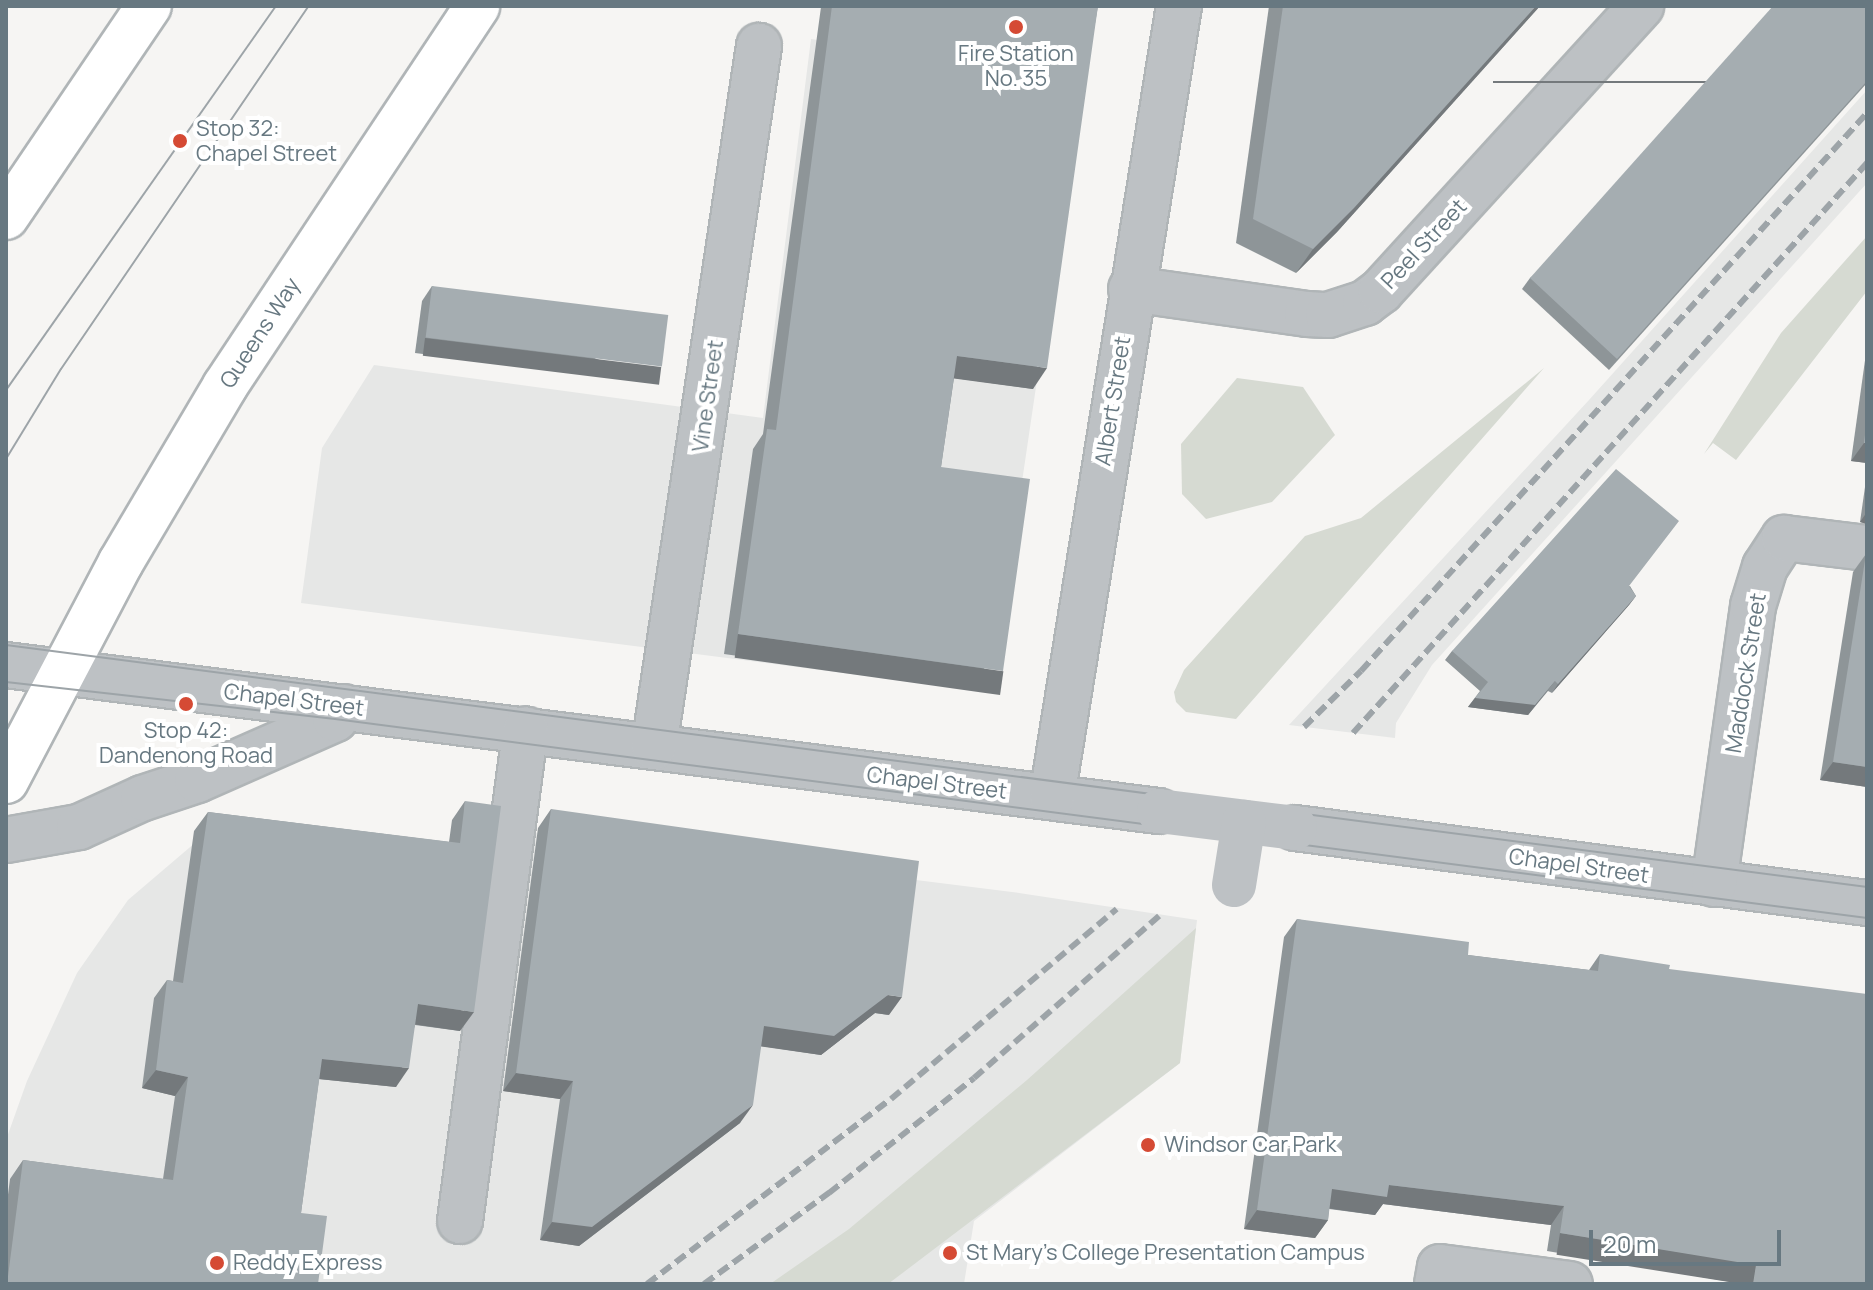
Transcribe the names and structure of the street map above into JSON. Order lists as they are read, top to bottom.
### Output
{
  "streets": {
    "highway": ["Queens Way"],
    "street": [
      "Peel Street",
      "Vine Street",
      "Albert Street",
      "Maddock Street",
      "Chapel Street"
    ]
  },
  "crossings": [
    ["Peel Street", "Albert Street"],
    ["Queens Way", "Chapel Street"],
    ["Vine Street", "Chapel Street"],
    ["Albert Street", "Chapel Street"],
    ["Maddock Street", "Chapel Street"]
  ],
  "places": [
    "Fire Station No. 35",
    "Stop 32: Chapel Street",
    "Stop 42: Dandenong Road",
    "Windsor Car Park",
    "St Mary's College Presentation Campus",
    "Reddy Express"
  ],
  "scale_bar": "20 m"
}
